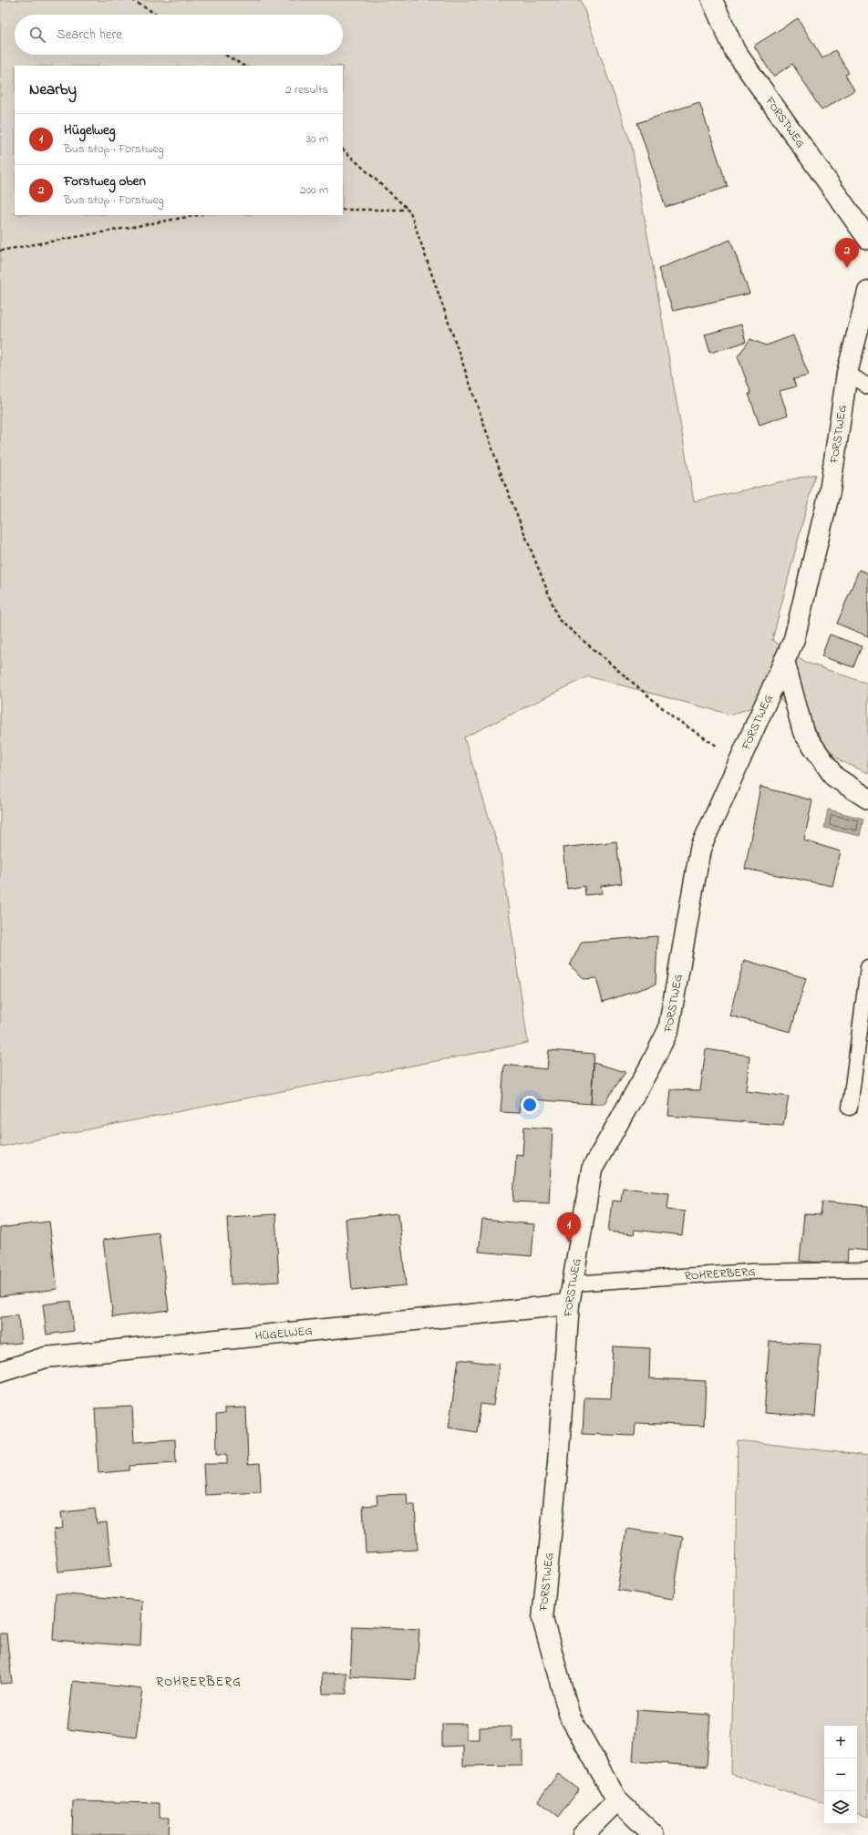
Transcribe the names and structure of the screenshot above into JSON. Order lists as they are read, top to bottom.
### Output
{
  "streets": {
    "street": ["FORSTWEG", "HÜGELWEG"],
    "lane": ["ROHRERBERG"]
  },
  "crossings": [
    ["FORSTWEG", "ROHRERBERG"],
    ["FORSTWEG", "HÜGELWEG"]
  ],
  "districts": ["ROHRERBERG"],
  "page": {
    "search": "Search here",
    "heading": ["Nearby", "2 results"],
    "list": [
      {
        "mark": "1",
        "name": "Hügelweg",
        "note": "Bus stop · Forstweg",
        "value": "30 m"
      },
      {
        "mark": "2",
        "name": "Forstweg oben",
        "note": "Bus stop · Forstweg",
        "value": "200 m"
      }
    ],
    "pins": ["2", "1"],
    "map_buttons": ["+", "−"]
  }
}
